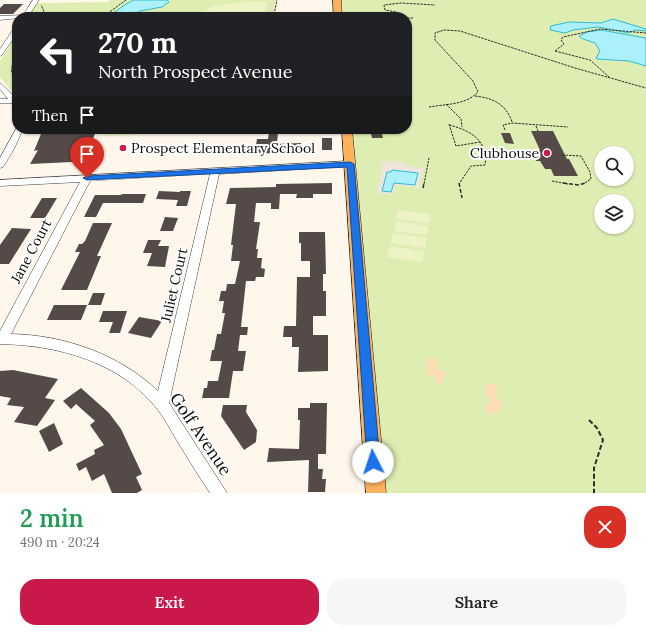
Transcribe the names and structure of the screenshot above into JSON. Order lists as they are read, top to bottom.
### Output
{
  "streets": {
    "street": ["Jane Court", "Juliet Court", "Golf Avenue"]
  },
  "crossings": [
    ["Jane Court", "Golf Avenue"],
    ["Juliet Court", "Golf Avenue"]
  ],
  "places": ["Prospect Elementary School", "Clubhouse"],
  "page": {
    "turn": ["270 m", "North Prospect Avenue"],
    "then": "Then",
    "heading": ["2 min", "490 m · 20:24"],
    "buttons": ["Exit", "Share"]
  }
}
